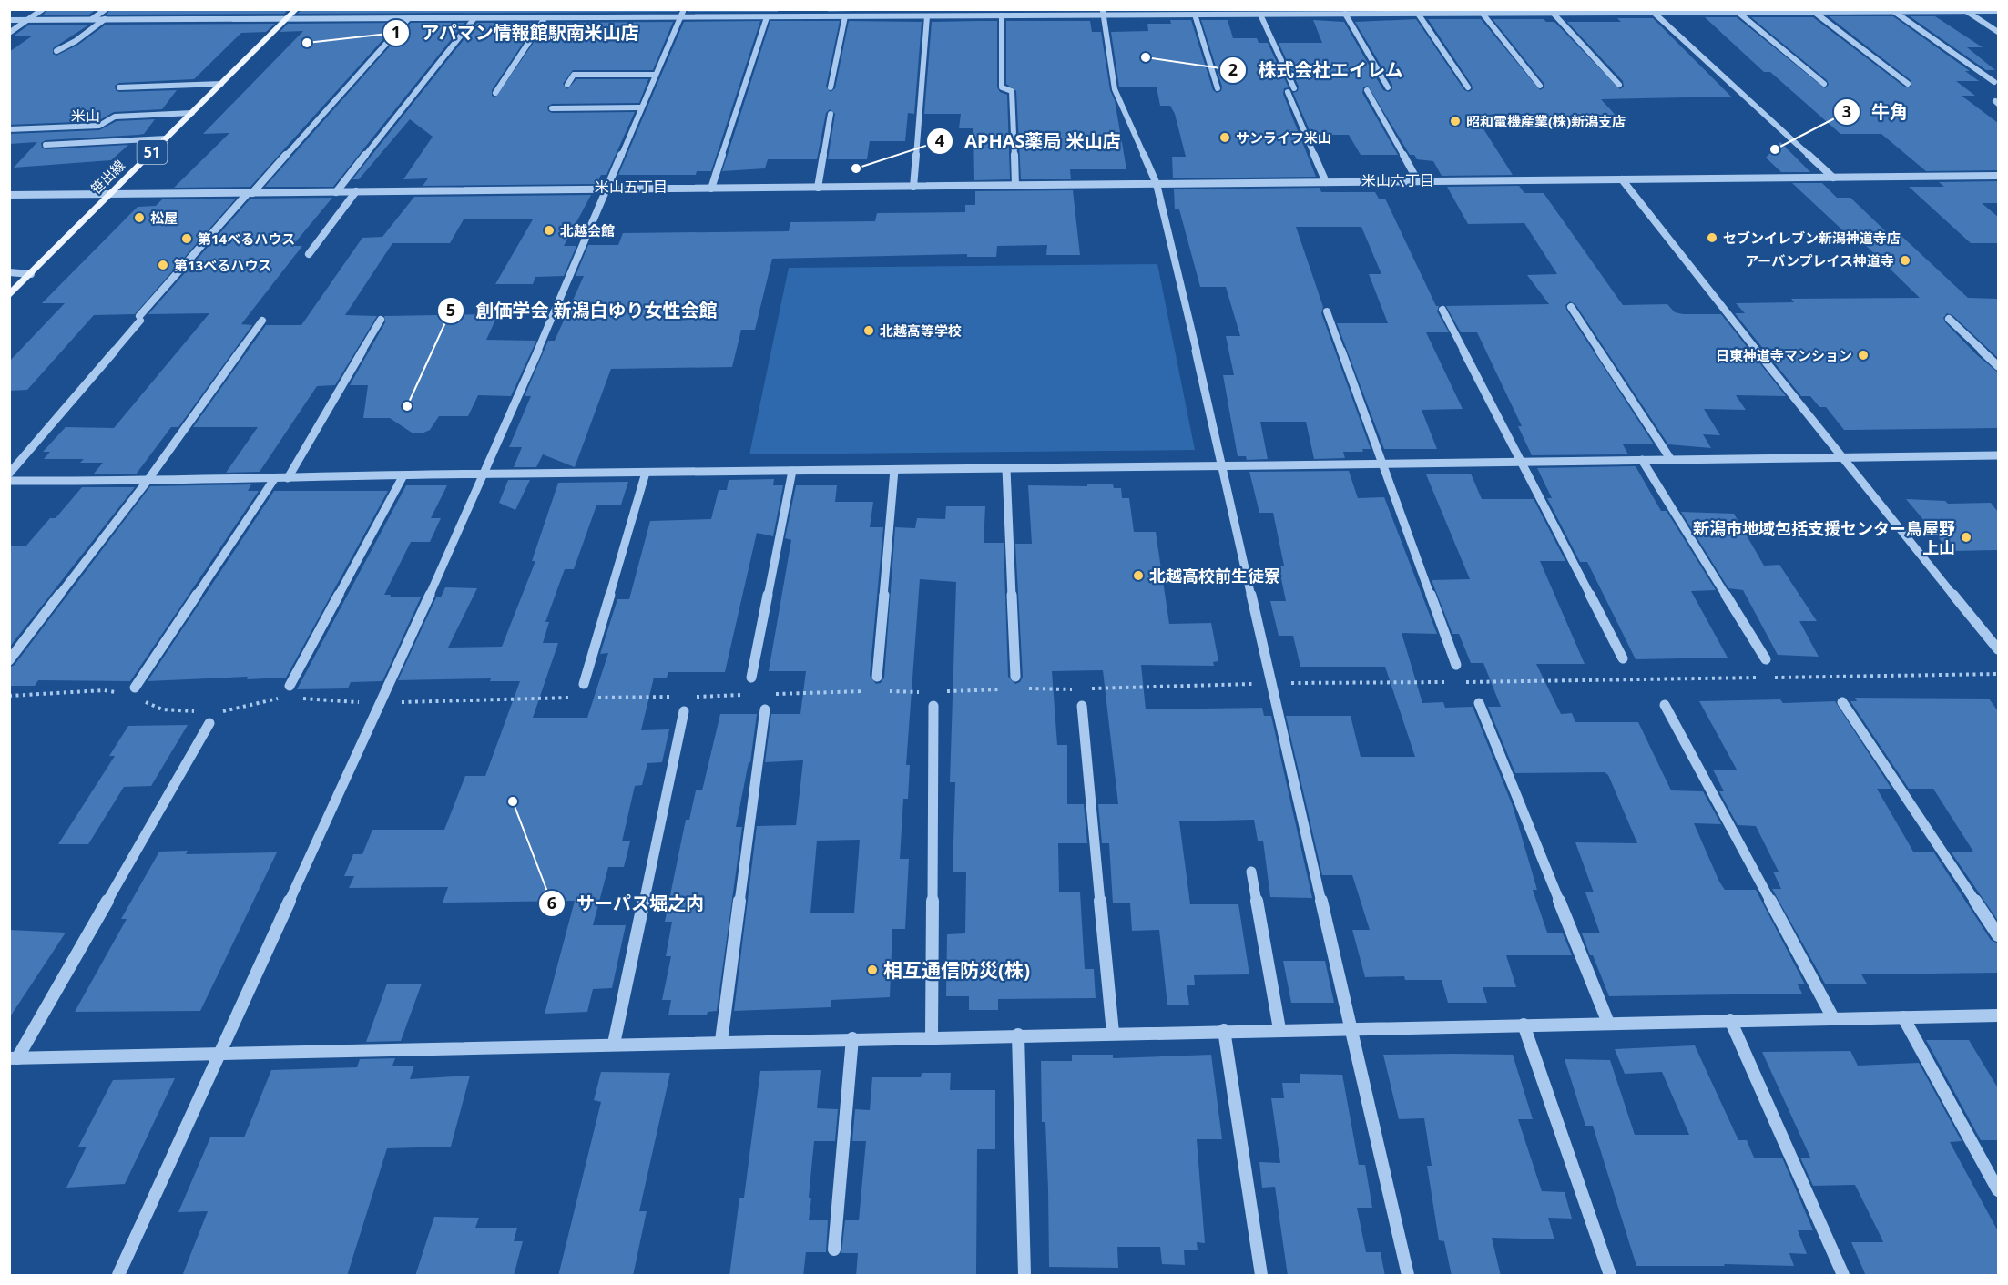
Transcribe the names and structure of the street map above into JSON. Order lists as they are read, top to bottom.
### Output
{
  "streets": {
    "main road": ["51", "笹出線"]
  },
  "districts": ["米山", "米山六丁目", "米山五丁目"],
  "places": [
    "アパマン情報館駅南米山店",
    "株式会社エイレム",
    "昭和電機産業(株)新潟支店",
    "サンライフ米山",
    "牛角",
    "APHAS薬局 米山店",
    "松屋",
    "北越会館",
    "セブンイレブン新潟神道寺店",
    "第14べるハウス",
    "アーバンプレイス神道寺",
    "第13べるハウス",
    "北越高等学校",
    "日東神道寺マンション",
    "創価学会 新潟白ゆり女性会館",
    "新潟市地域包括支援センター鳥屋野 上山",
    "北越高校前生徒寮",
    "サーパス堀之内",
    "相互通信防災(株)"
  ]
}
